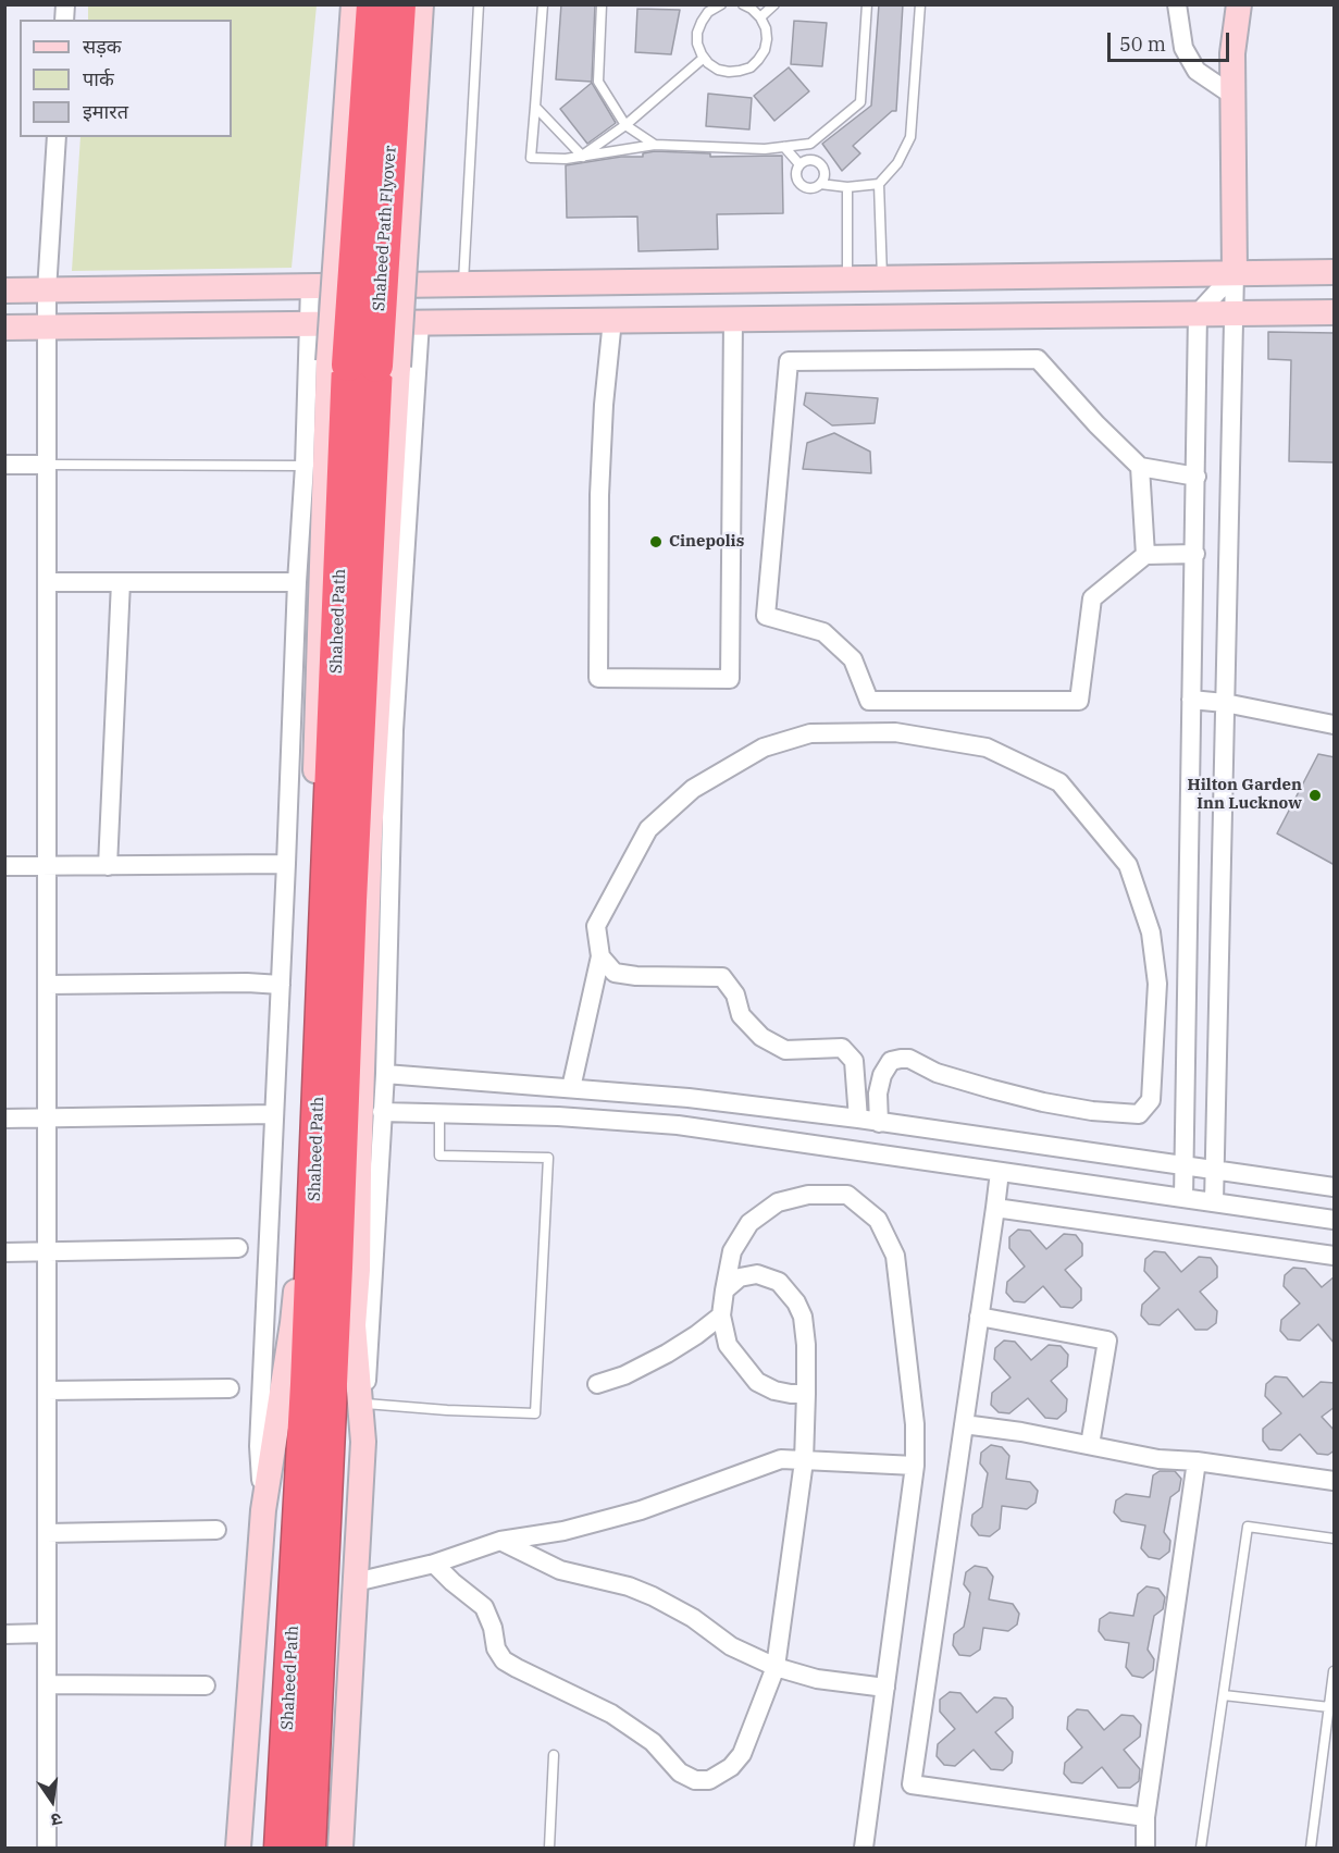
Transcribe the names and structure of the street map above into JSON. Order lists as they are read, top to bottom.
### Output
{
  "streets": {
    "highway": ["Shaheed Path Flyover", "Shaheed Path"]
  },
  "crossings": [
    ["Shaheed Path Flyover", "Shaheed Path"]
  ],
  "places": ["Cinepolis", "Hilton Garden Inn Lucknow"],
  "legend": ["सड़क", "पार्क", "इमारत"],
  "scale_bar": "50 m",
  "north": "bottom"
}
